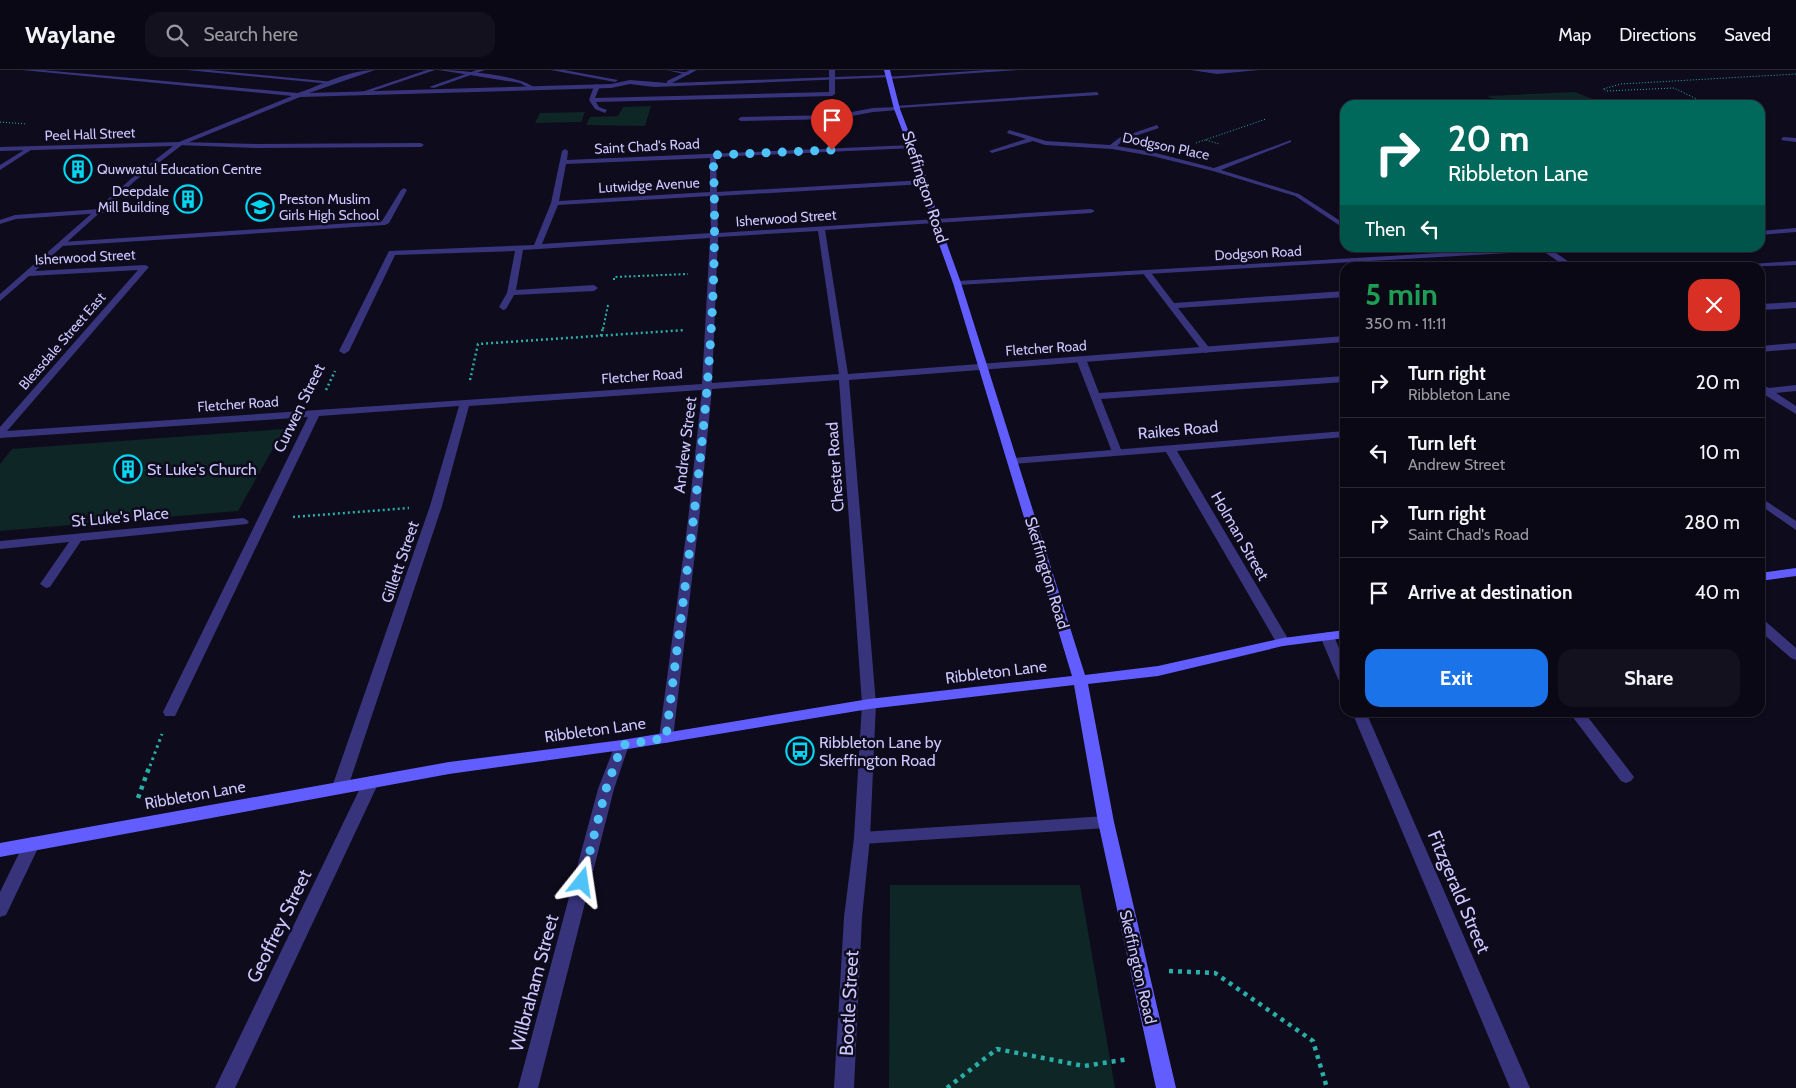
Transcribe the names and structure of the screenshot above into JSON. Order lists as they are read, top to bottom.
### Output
{
  "streets": {
    "street": [
      "Peel Hall Street",
      "Saint Chad's Road",
      "Dodgson Place",
      "Lutwidge Avenue",
      "Skeffington Road",
      "Isherwood Street",
      "Dodgson Road",
      "Bleasdale Street East",
      "Fletcher Road",
      "Curwen Street",
      "Raikes Road",
      "Andrew Street",
      "Chester Road",
      "St Luke's Place",
      "Holman Street",
      "Gillett Street",
      "Ribbleton Lane",
      "Fitzgerald Street",
      "Geoffrey Street",
      "Wilbraham Street",
      "Bootle Street"
    ]
  },
  "crossings": [
    ["Saint Chad's Road", "Skeffington Road"],
    ["Saint Chad's Road", "Andrew Street"],
    ["Lutwidge Avenue", "Skeffington Road"],
    ["Lutwidge Avenue", "Andrew Street"],
    ["Skeffington Road", "Isherwood Street"],
    ["Skeffington Road", "Dodgson Road"],
    ["Skeffington Road", "Fletcher Road"],
    ["Skeffington Road", "Raikes Road"],
    ["Skeffington Road", "Ribbleton Lane"],
    ["Isherwood Street", "Bleasdale Street East"],
    ["Isherwood Street", "Curwen Street"],
    ["Isherwood Street", "Andrew Street"],
    ["Isherwood Street", "Chester Road"],
    ["Bleasdale Street East", "Fletcher Road"],
    ["Fletcher Road", "Curwen Street"],
    ["Fletcher Road", "Andrew Street"],
    ["Fletcher Road", "Chester Road"],
    ["Fletcher Road", "Gillett Street"],
    ["Raikes Road", "Holman Street"],
    ["Andrew Street", "Ribbleton Lane"],
    ["Chester Road", "Ribbleton Lane"],
    ["Holman Street", "Ribbleton Lane"],
    ["Gillett Street", "Ribbleton Lane"],
    ["Ribbleton Lane", "Geoffrey Street"],
    ["Ribbleton Lane", "Wilbraham Street"]
  ],
  "places": {
    "building": ["Quwwatul Education Centre", "Deepdale Mill Building", "St Luke's Church"],
    "school or university": ["Preston Muslim Girls High School"],
    "bus stop": ["Ribbleton Lane by Skeffington Road"]
  },
  "page": {
    "header": "Waylane",
    "search": "Search here",
    "nav": ["Map", "Directions", "Saved"],
    "turn": ["20 m", "Ribbleton Lane"],
    "then": "Then",
    "heading": ["5 min", "350 m · 11:11"],
    "list": [
      {
        "name": "Turn right",
        "note": "Ribbleton Lane",
        "value": "20 m"
      },
      {
        "name": "Turn left",
        "note": "Andrew Street",
        "value": "10 m"
      },
      {
        "name": "Turn right",
        "note": "Saint Chad's Road",
        "value": "280 m"
      },
      {
        "name": "Arrive at destination",
        "value": "40 m"
      }
    ],
    "buttons": ["Exit", "Share"]
  }
}
